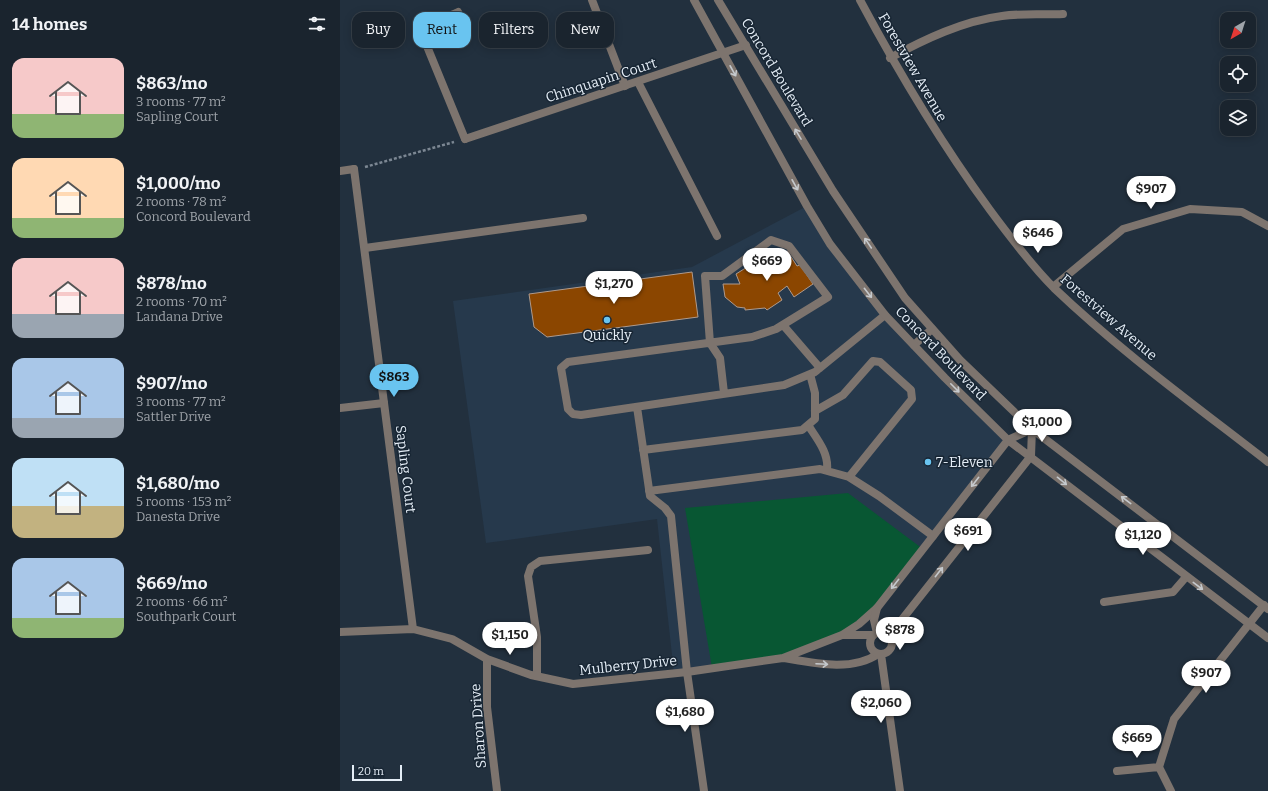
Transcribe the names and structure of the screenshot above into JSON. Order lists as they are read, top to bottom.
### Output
{
  "streets": {
    "street": [
      "Forestview Avenue",
      "Concord Boulevard",
      "Chinquapin Court",
      "Sapling Court",
      "Mulberry Drive",
      "Sharon Drive"
    ]
  },
  "crossings": [
    ["Concord Boulevard", "Chinquapin Court"],
    ["Concord Boulevard", "Mulberry Drive"],
    ["Sapling Court", "Mulberry Drive"],
    ["Mulberry Drive", "Sharon Drive"]
  ],
  "places": ["Quickly", "7-Eleven"],
  "scale_bar": "20 m",
  "north": "bottom left",
  "page": {
    "heading": "14 homes",
    "chip": [
      "Buy",
      "Rent",
      "Filters",
      "New"
    ],
    "list": [
      {
        "name": "$863/mo",
        "note": "3 rooms · 77 m² · Sapling Court"
      },
      {
        "name": "$1,000/mo",
        "note": "2 rooms · 78 m² · Concord Boulevard"
      },
      {
        "name": "$878/mo",
        "note": "2 rooms · 70 m² · Landana Drive"
      },
      {
        "name": "$907/mo",
        "note": "3 rooms · 77 m² · Sattler Drive"
      },
      {
        "name": "$1,680/mo",
        "note": "5 rooms · 153 m² · Danesta Drive"
      },
      {
        "name": "$669/mo",
        "note": "2 rooms · 66 m² · Southpark Court"
      }
    ],
    "price": [
      "$907",
      "$646",
      "$669",
      "$1,270",
      "$863",
      "$1,000",
      "$691",
      "$1,120",
      "$878",
      "$1,150",
      "$907",
      "$2,060",
      "$1,680",
      "$669"
    ],
    "scale": "20 m"
  }
}
